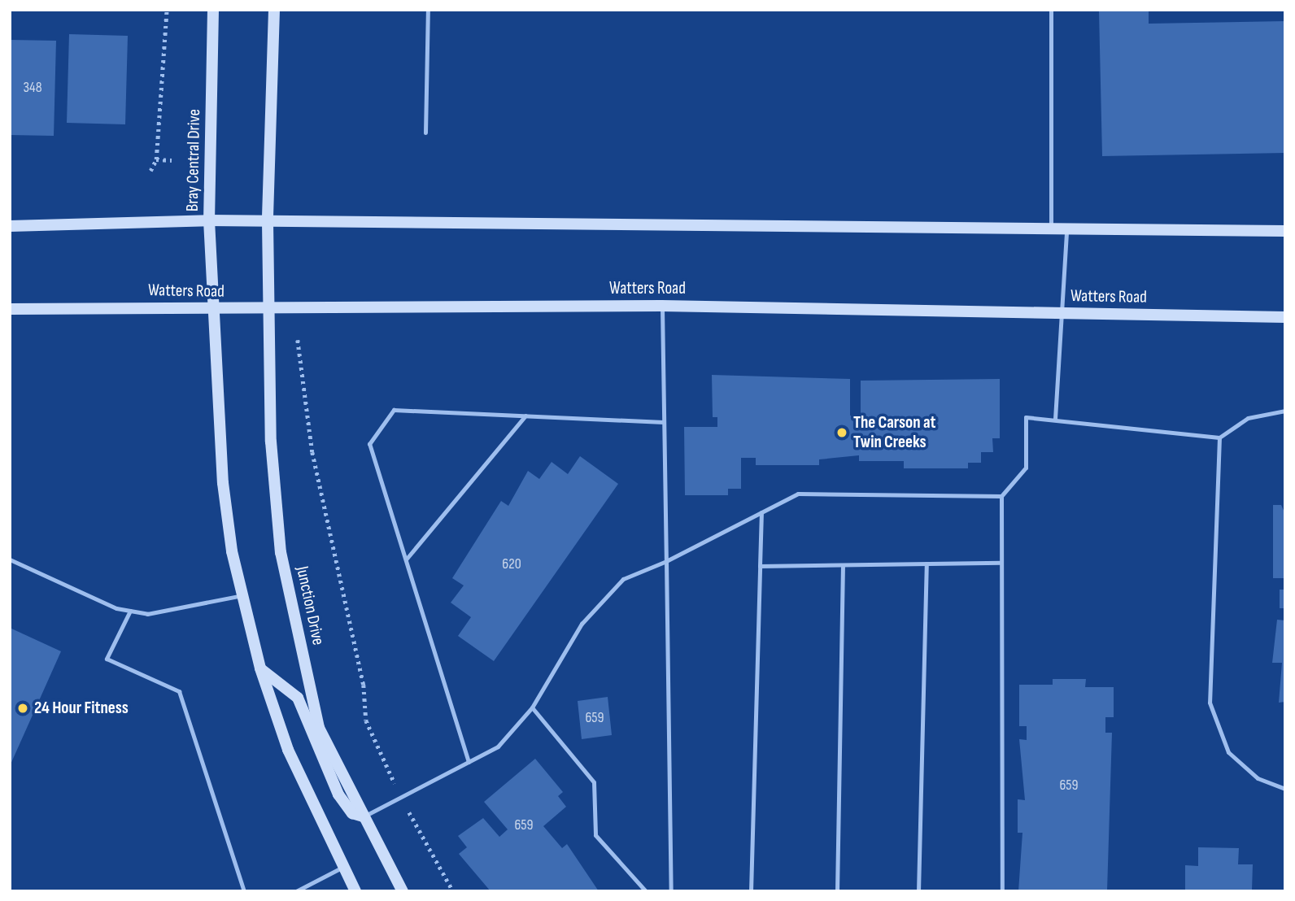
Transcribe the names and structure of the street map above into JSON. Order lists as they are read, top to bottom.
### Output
{
  "streets": {
    "main road": ["Bray Central Drive", "Watters Road", "Junction Drive"]
  },
  "crossings": [
    ["Bray Central Drive", "Watters Road"],
    ["Watters Road", "Junction Drive"]
  ],
  "places": ["The Carson at Twin Creeks", "24 Hour Fitness"],
  "house_numbers": [
    "348",
    "620",
    "659",
    "659",
    "659"
  ]
}
